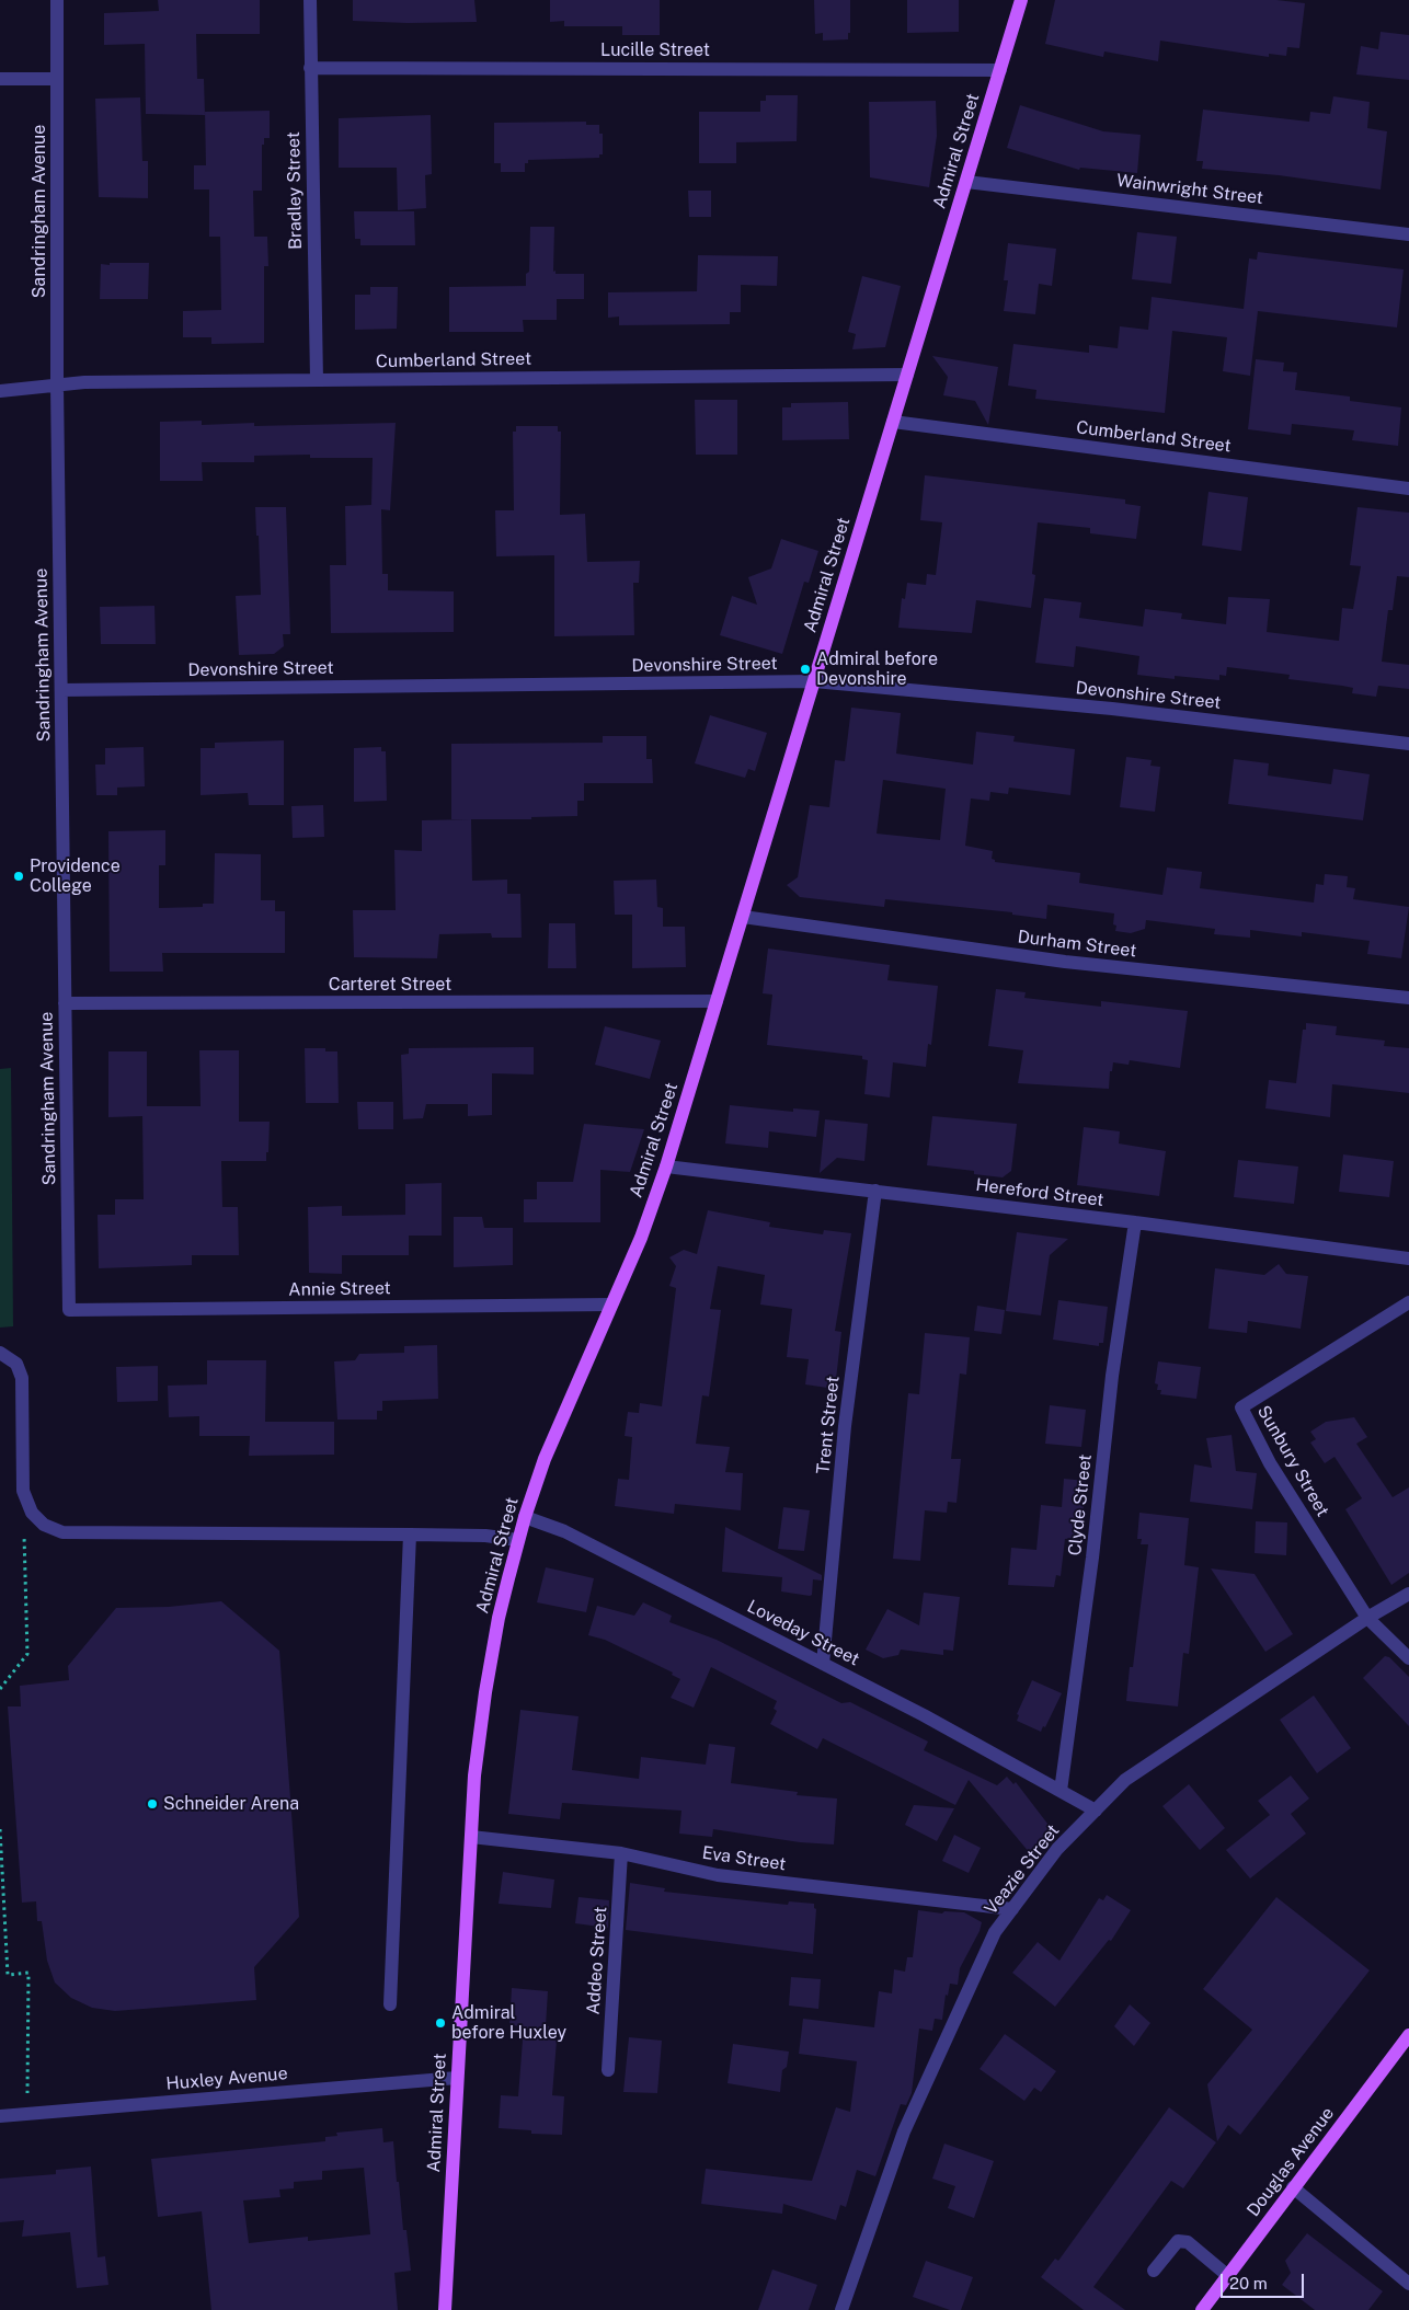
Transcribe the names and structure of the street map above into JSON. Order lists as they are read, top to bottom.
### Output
{
  "streets": {
    "main road": ["Admiral Street", "Douglas Avenue"],
    "street": [
      "Lucille Street",
      "Wainwright Street",
      "Bradley Street",
      "Sandringham Avenue",
      "Cumberland Street",
      "Devonshire Street",
      "Durham Street",
      "Carteret Street",
      "Hereford Street",
      "Annie Street",
      "Trent Street",
      "Sunbury Street",
      "Clyde Street",
      "Loveday Street",
      "Eva Street",
      "Veazie Street",
      "Addeo Street",
      "Huxley Avenue"
    ]
  },
  "crossings": [
    ["Lucille Street", "Admiral Street"],
    ["Lucille Street", "Bradley Street"],
    ["Admiral Street", "Wainwright Street"],
    ["Admiral Street", "Cumberland Street"],
    ["Admiral Street", "Devonshire Street"],
    ["Admiral Street", "Durham Street"],
    ["Admiral Street", "Carteret Street"],
    ["Admiral Street", "Hereford Street"],
    ["Admiral Street", "Annie Street"],
    ["Admiral Street", "Loveday Street"],
    ["Admiral Street", "Eva Street"],
    ["Admiral Street", "Huxley Avenue"],
    ["Bradley Street", "Cumberland Street"],
    ["Sandringham Avenue", "Cumberland Street"],
    ["Sandringham Avenue", "Devonshire Street"],
    ["Sandringham Avenue", "Carteret Street"],
    ["Sandringham Avenue", "Annie Street"],
    ["Hereford Street", "Trent Street"],
    ["Hereford Street", "Clyde Street"],
    ["Trent Street", "Loveday Street"],
    ["Sunbury Street", "Veazie Street"],
    ["Clyde Street", "Loveday Street"],
    ["Loveday Street", "Veazie Street"],
    ["Eva Street", "Veazie Street"],
    ["Eva Street", "Addeo Street"]
  ],
  "places": [
    "Admiral before Devonshire",
    "Providence College",
    "Schneider Arena",
    "Admiral before Huxley"
  ],
  "scale_bar": "20 m"
}
